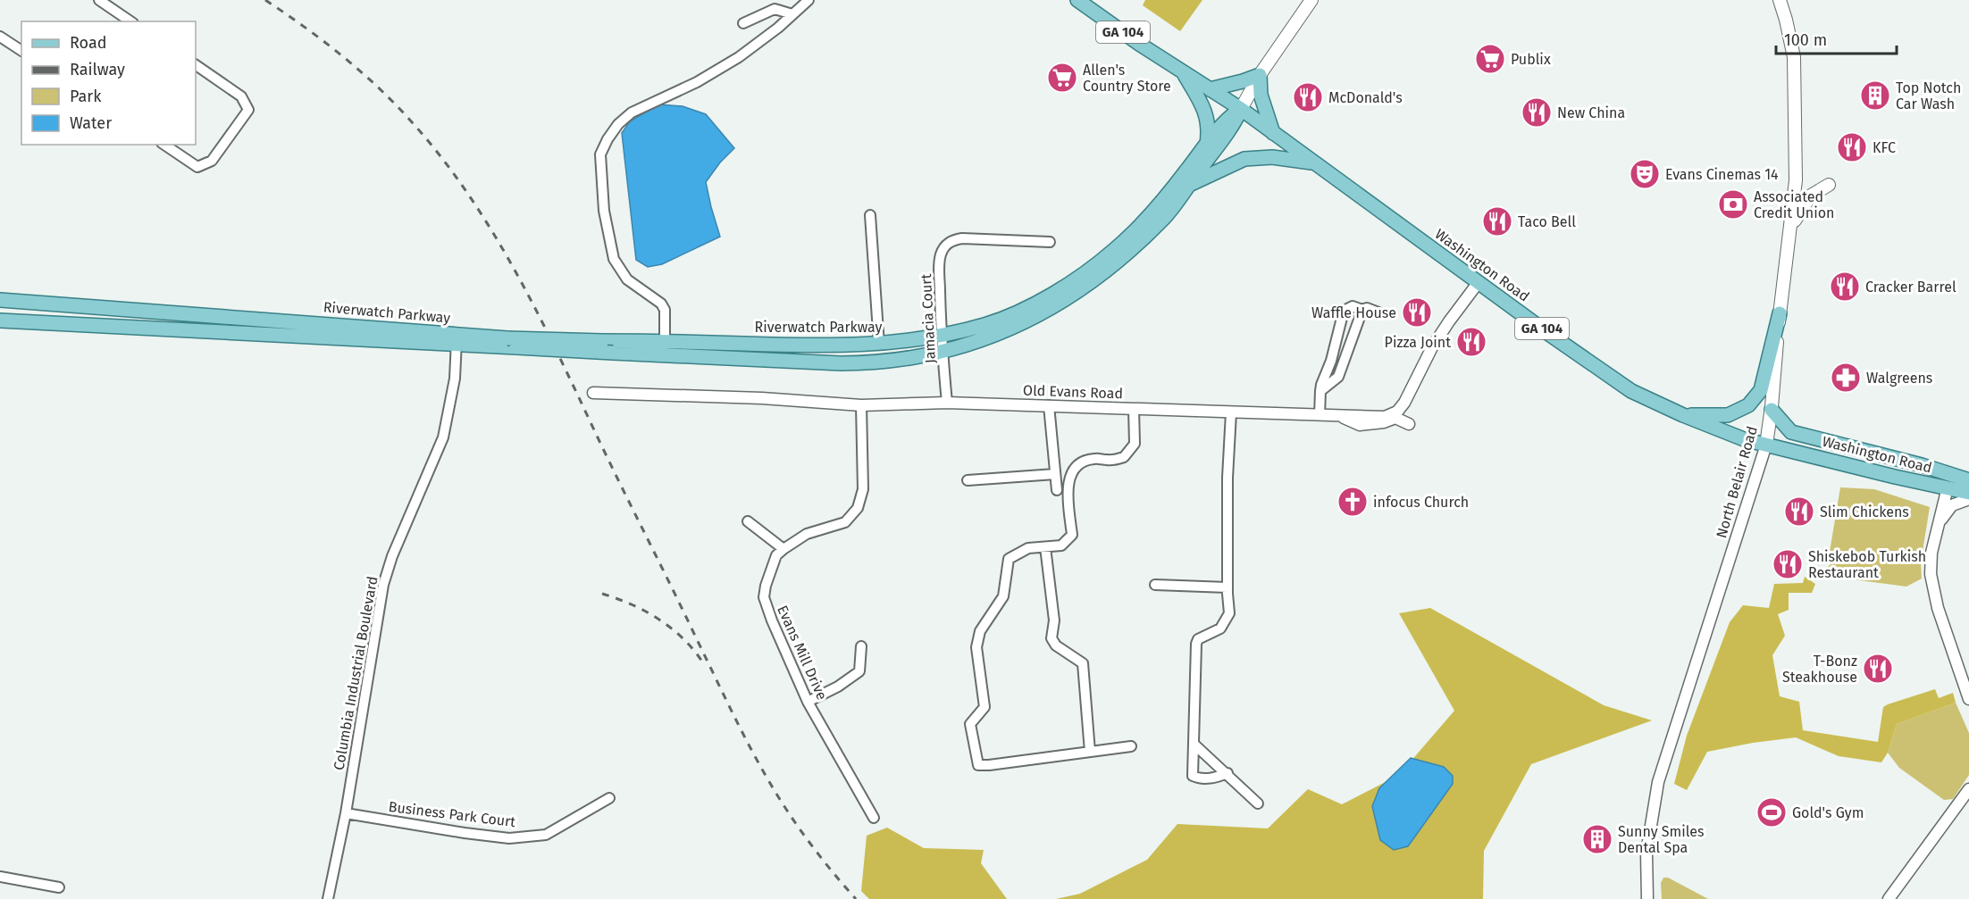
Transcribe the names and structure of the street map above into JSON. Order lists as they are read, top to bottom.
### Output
{
  "streets": {
    "main road": [
      "GA 104",
      "Washington Road",
      "Riverwatch Parkway",
      "North Belair Road"
    ],
    "street": [
      "Jamacia Court",
      "Old Evans Road",
      "Evans Mill Drive",
      "Columbia Industrial Boulevard",
      "Business Park Court"
    ]
  },
  "crossings": [
    ["Washington Road", "Riverwatch Parkway"],
    ["Washington Road", "Old Evans Road"],
    ["Washington Road", "North Belair Road"],
    ["Riverwatch Parkway", "Jamacia Court"],
    ["Riverwatch Parkway", "Columbia Industrial Boulevard"],
    ["Jamacia Court", "Old Evans Road"],
    ["Old Evans Road", "Evans Mill Drive"],
    ["Columbia Industrial Boulevard", "Business Park Court"]
  ],
  "places": {
    "supermarket": ["Publix", "Allen's Country Store"],
    "building": ["Top Notch Car Wash", "Sunny Smiles Dental Spa"],
    "restaurant": [
      "McDonald's",
      "New China",
      "KFC",
      "Taco Bell",
      "Cracker Barrel",
      "Waffle House",
      "Pizza Joint",
      "Slim Chickens",
      "Shiskebob Turkish Restaurant",
      "T-Bonz Steakhouse"
    ],
    "theatre": ["Evans Cinemas 14"],
    "bank": ["Associated Credit Union"],
    "pharmacy": ["Walgreens"],
    "church": ["infocus Church"],
    "sports": ["Gold's Gym"]
  },
  "legend": [
    "Road",
    "Railway",
    "Park",
    "Water"
  ],
  "scale_bar": "100 m"
}
